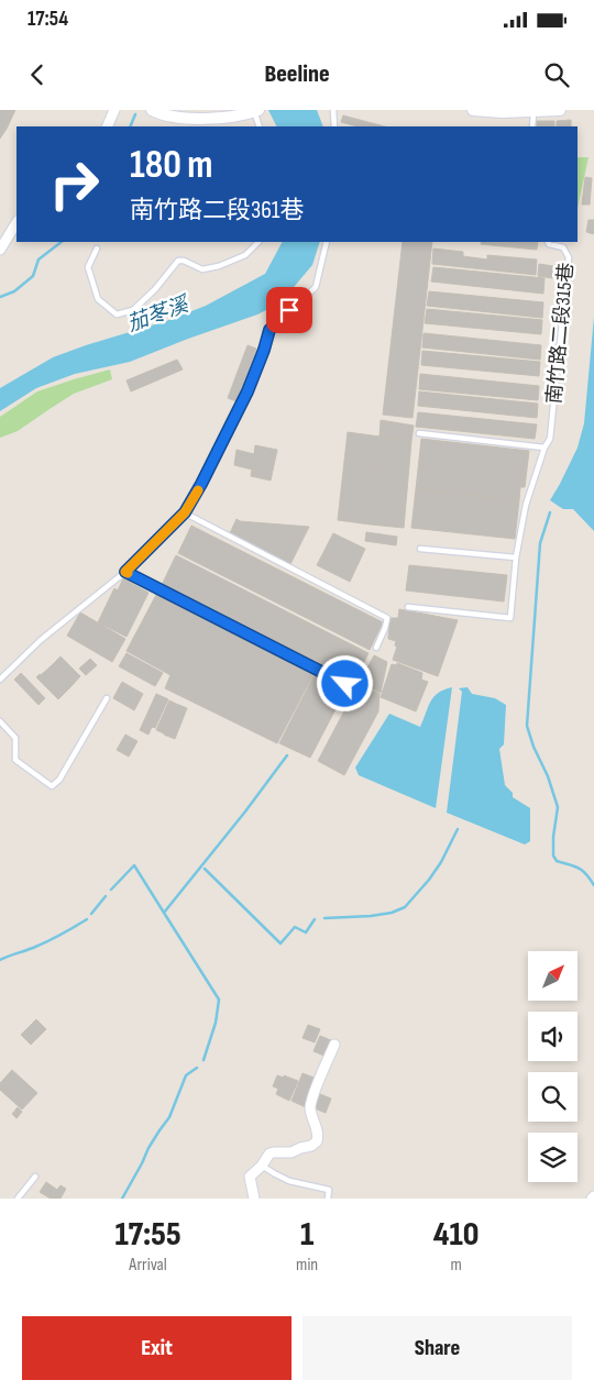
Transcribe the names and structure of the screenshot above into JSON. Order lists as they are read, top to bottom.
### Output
{
  "streets": {
    "lane": ["南竹路二段315巷"]
  },
  "water": ["茄苳溪"],
  "north": "top right",
  "page": {
    "status": "17:54",
    "header": "Beeline",
    "turn": ["180 m", "南竹路二段361巷"],
    "eta": [
      "17:55",
      "Arrival",
      "1",
      "min",
      "410",
      "m"
    ],
    "buttons": ["Exit", "Share"]
  }
}
